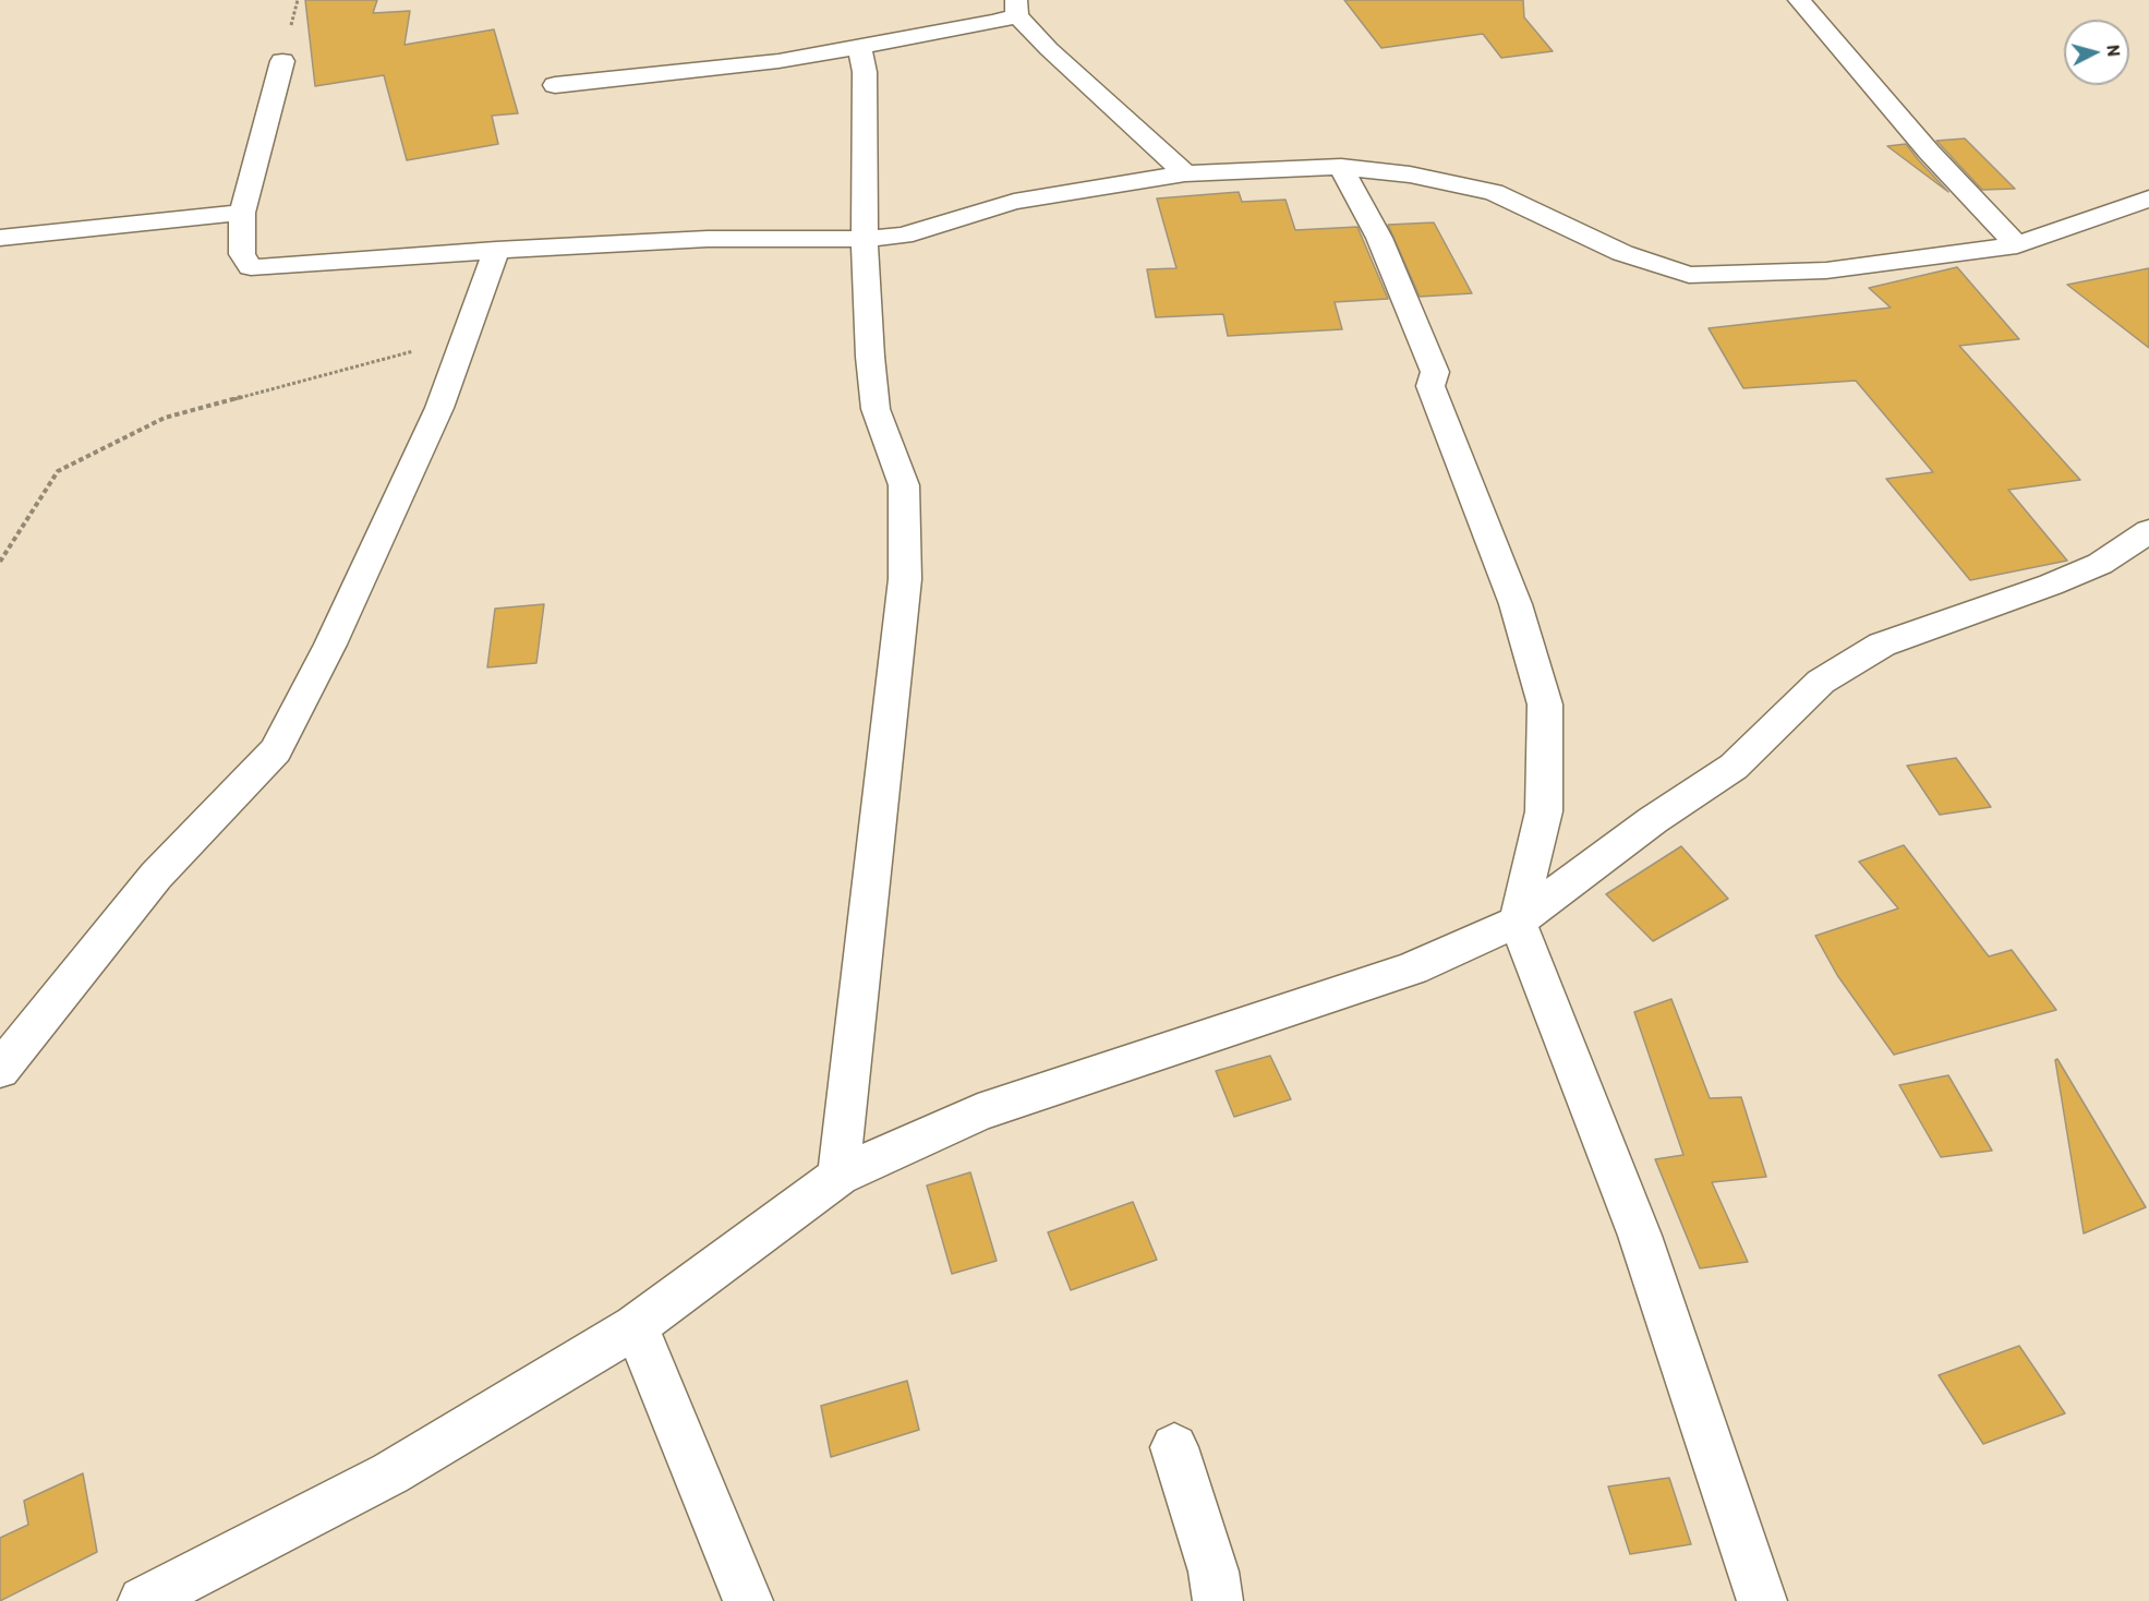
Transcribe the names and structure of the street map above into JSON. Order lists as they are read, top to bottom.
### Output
{
  "north": "right"
}
